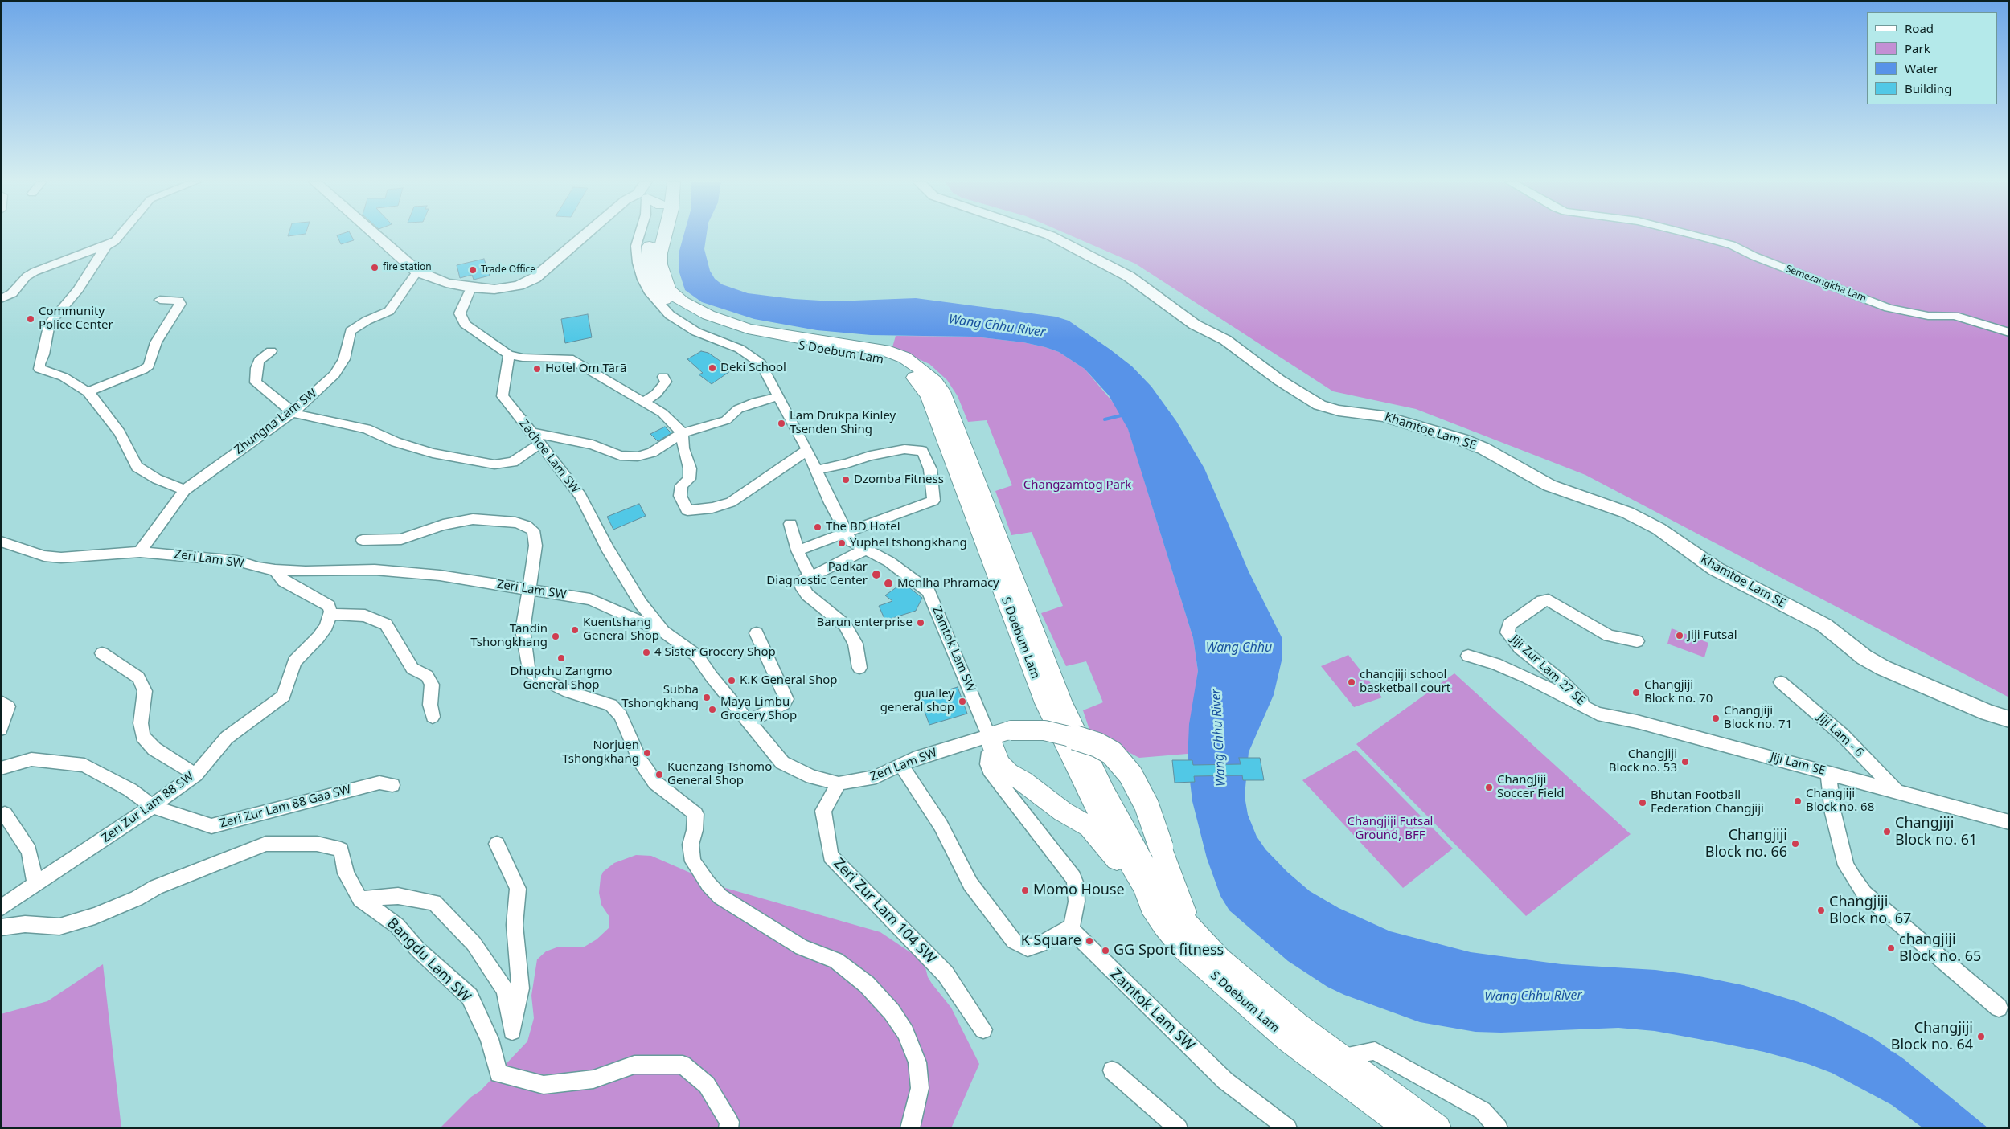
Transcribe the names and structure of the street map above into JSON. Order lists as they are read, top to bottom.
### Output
{
  "streets": {
    "highway": ["S Doebum Lam"],
    "main road": ["Khamtoe Lam SE"],
    "street": [
      "Semezangkha Lam",
      "Zhungna Lam SW",
      "Zachoe Lam SW",
      "Zeri Lam SW",
      "Zamtok Lam SW",
      "Jiji Zur Lam 27 SE",
      "Jiji Lam - 6",
      "Jiji Lam SE",
      "Zeri Zur Lam 88 Gaa SW",
      "Zeri Zur Lam 88 SW",
      "Zeri Zur Lam 104 SW",
      "Bangdu Lam SW"
    ]
  },
  "crossings": [
    ["Zhungna Lam SW", "Zeri Lam SW"],
    ["Zachoe Lam SW", "Zeri Lam SW"],
    ["Zeri Lam SW", "Zamtok Lam SW"],
    ["Zeri Lam SW", "Zeri Zur Lam 104 SW"],
    ["Jiji Zur Lam 27 SE", "Jiji Lam SE"],
    ["Jiji Lam - 6", "Jiji Lam SE"],
    ["Zeri Zur Lam 88 Gaa SW", "Zeri Zur Lam 88 SW"]
  ],
  "water": ["Wang Chhu River", "Wang Chhu"],
  "parks": ["Changzamtog Park", "Changjiji Futsal Ground, BFF"],
  "places": [
    "fire station",
    "Trade Office",
    "Community Police Center",
    "Deki School",
    "Hotel Om Tārā",
    "Lam Drukpa Kinley Tsenden Shing",
    "Dzomba Fitness",
    "The BD Hotel",
    "Yuphel tshongkhang",
    "Padkar Diagnostic Center",
    "Menlha Phramacy",
    "Barun enterprise",
    "Kuentshang General Shop",
    "Jiji Futsal",
    "Tandin Tshongkhang",
    "4 Sister Grocery Shop",
    "Dhupchu Zangmo General Shop",
    "K.K General Shop",
    "changjiji school basketball court",
    "Changjiji Block no. 70",
    "Subba Tshongkhang",
    "gualley general shop",
    "Maya Limbu Grocery Shop",
    "Changjiji Block no. 71",
    "Norjuen Tshongkhang",
    "Changjiji Block no. 53",
    "Kuenzang Tshomo General Shop",
    "ChangJiji Soccer Field",
    "Changjiji Block no. 68",
    "Bhutan Football Federation Changjiji",
    "Changjiji Block no. 61",
    "Changjiji Block no. 66",
    "Momo House",
    "Changjiji Block no. 67",
    "K Square",
    "changjiji Block no. 65",
    "GG Sport fitness",
    "Changjiji Block no. 64"
  ],
  "legend": [
    "Road",
    "Park",
    "Water",
    "Building"
  ]
}
